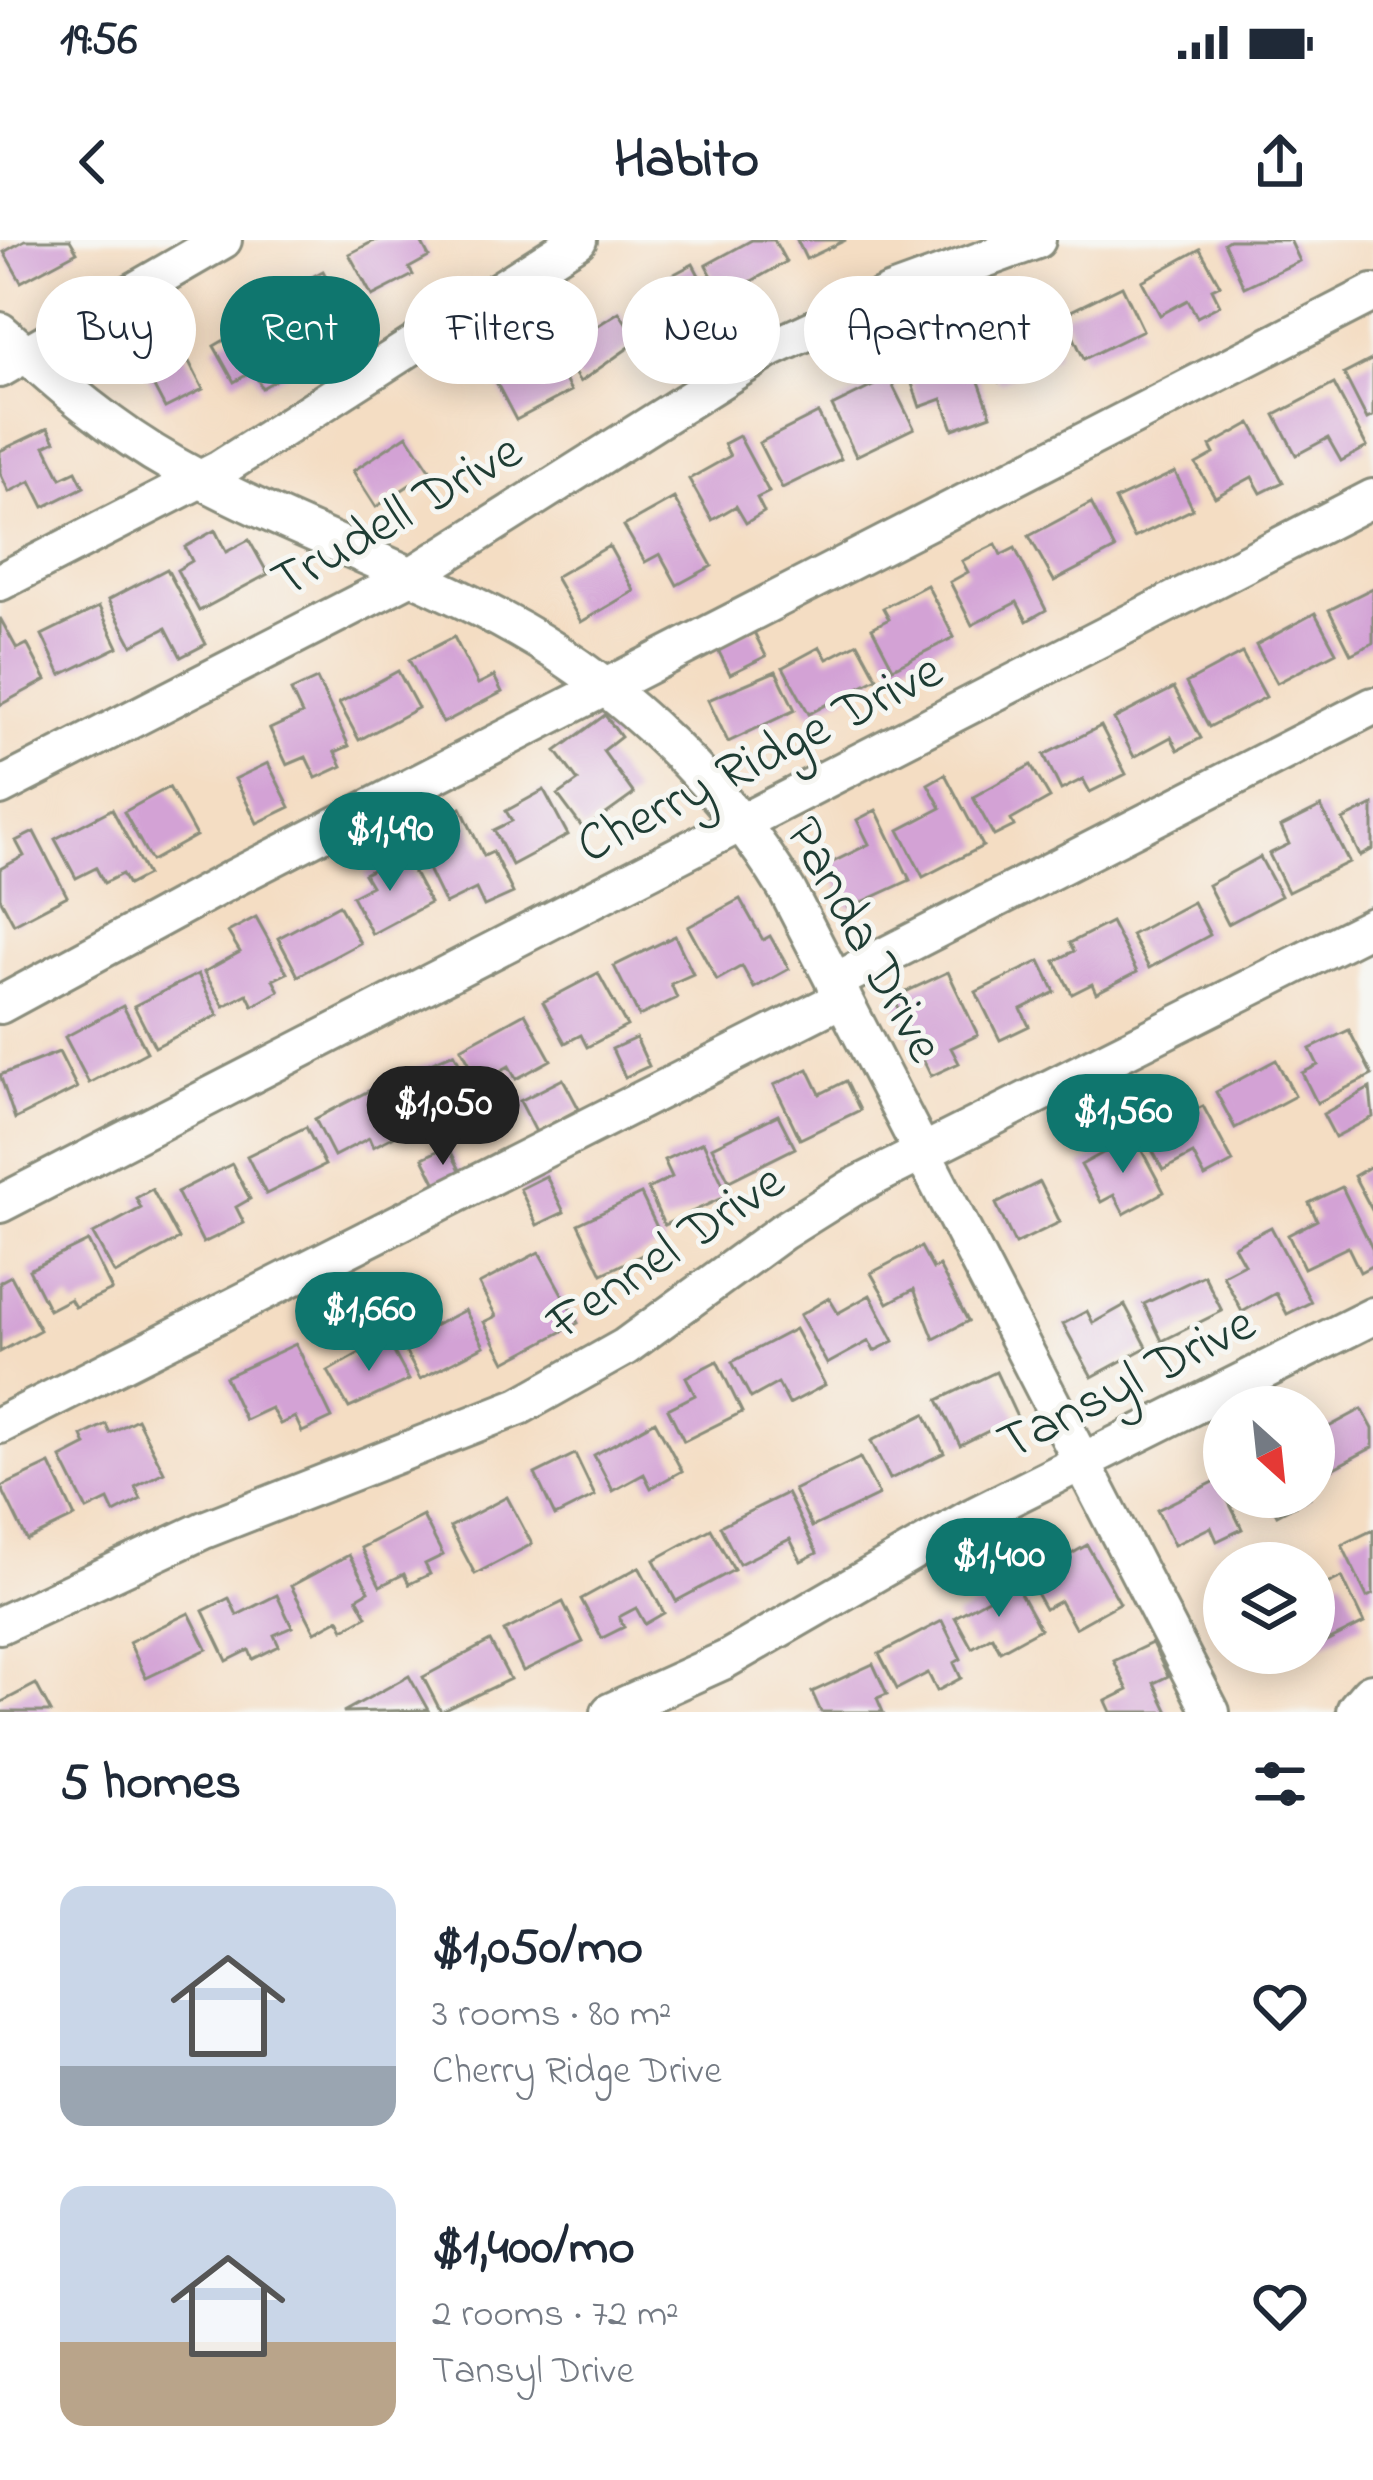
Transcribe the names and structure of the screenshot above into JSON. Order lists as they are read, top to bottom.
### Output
{
  "streets": {
    "street": [
      "Trudell Drive",
      "Cherry Ridge Drive",
      "Panda Drive",
      "Fennel Drive",
      "Tansyl Drive"
    ]
  },
  "crossings": [
    ["Trudell Drive", "Panda Drive"],
    ["Cherry Ridge Drive", "Panda Drive"],
    ["Panda Drive", "Fennel Drive"],
    ["Panda Drive", "Tansyl Drive"]
  ],
  "north": "bottom right",
  "page": {
    "status": "19:56",
    "header": "Habito",
    "chip": [
      "Buy",
      "Rent",
      "Filters",
      "New",
      "Apartment"
    ],
    "price": [
      "$1,490",
      "$1,050",
      "$1,560",
      "$1,660",
      "$1,400"
    ],
    "heading": "5 homes",
    "list": [
      {
        "name": "$1,050/mo",
        "note": "3 rooms · 80 m² · Cherry Ridge Drive"
      },
      {
        "name": "$1,400/mo",
        "note": "2 rooms · 72 m² · Tansyl Drive"
      }
    ]
  }
}
